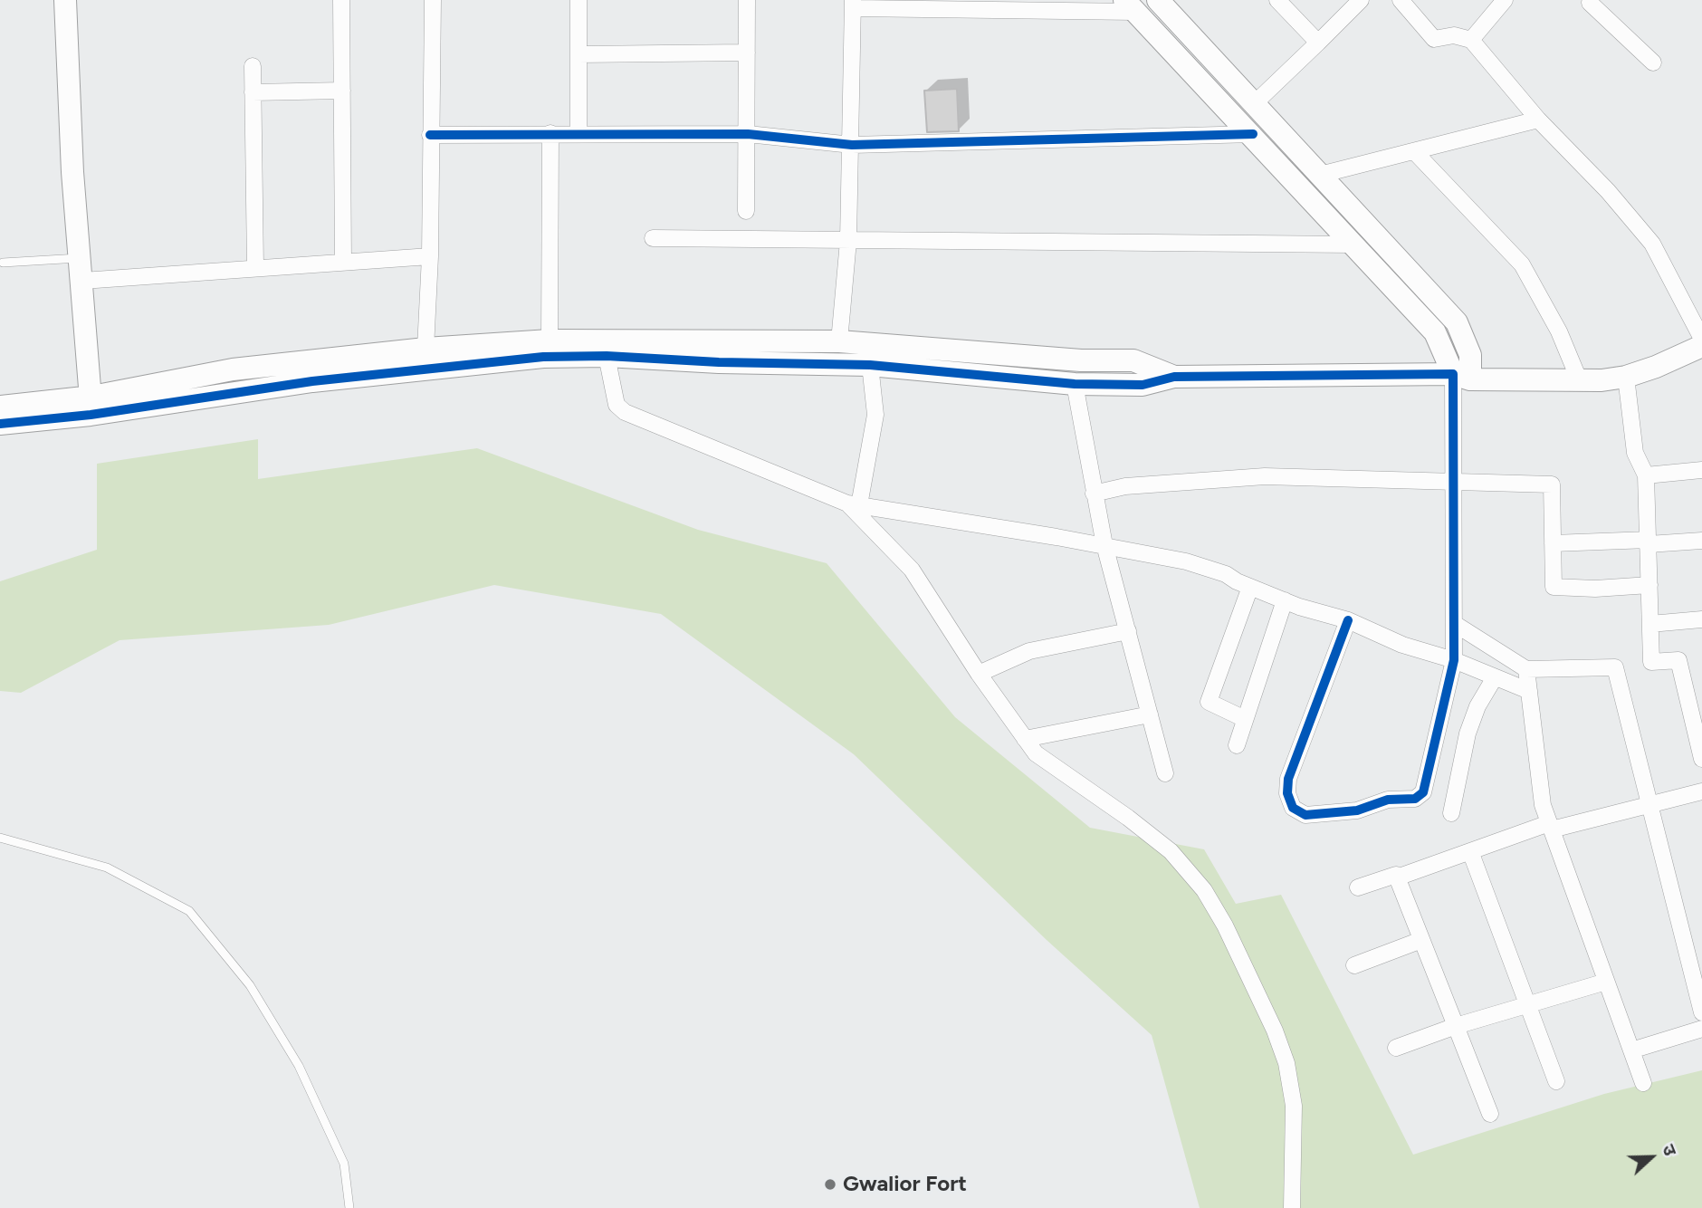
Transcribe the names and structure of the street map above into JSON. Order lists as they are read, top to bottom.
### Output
{
  "places": ["Gwalior Fort"],
  "north": "right"
}
